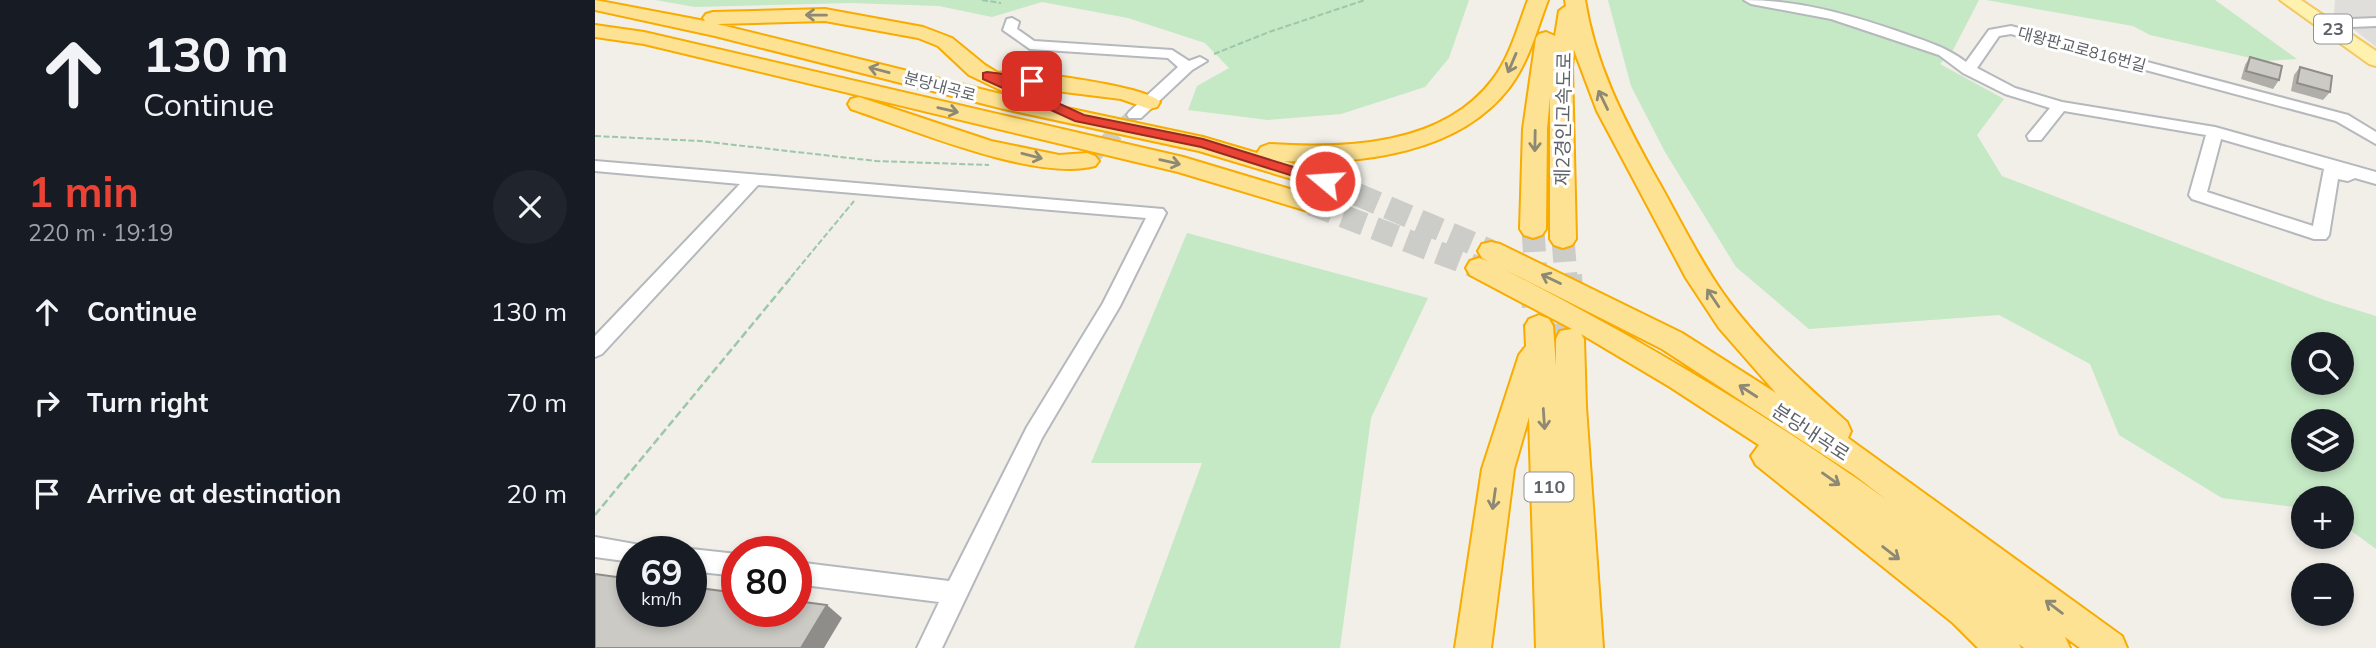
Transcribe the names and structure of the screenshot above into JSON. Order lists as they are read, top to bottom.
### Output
{
  "streets": {
    "highway": ["분당내곡로", "제2경인고속도로", "110"],
    "main road": ["23"],
    "street": ["대왕판교로816번길"]
  },
  "page": {
    "turn": ["130 m", "Continue"],
    "heading": ["1 min", "220 m · 19:19"],
    "list": [
      {
        "name": "Continue",
        "value": "130 m"
      },
      {
        "name": "Turn right",
        "value": "70 m"
      },
      {
        "name": "Arrive at destination",
        "value": "20 m"
      }
    ],
    "map_buttons": ["+", "−"],
    "speed": "69 km/h",
    "limit": "80"
  }
}
